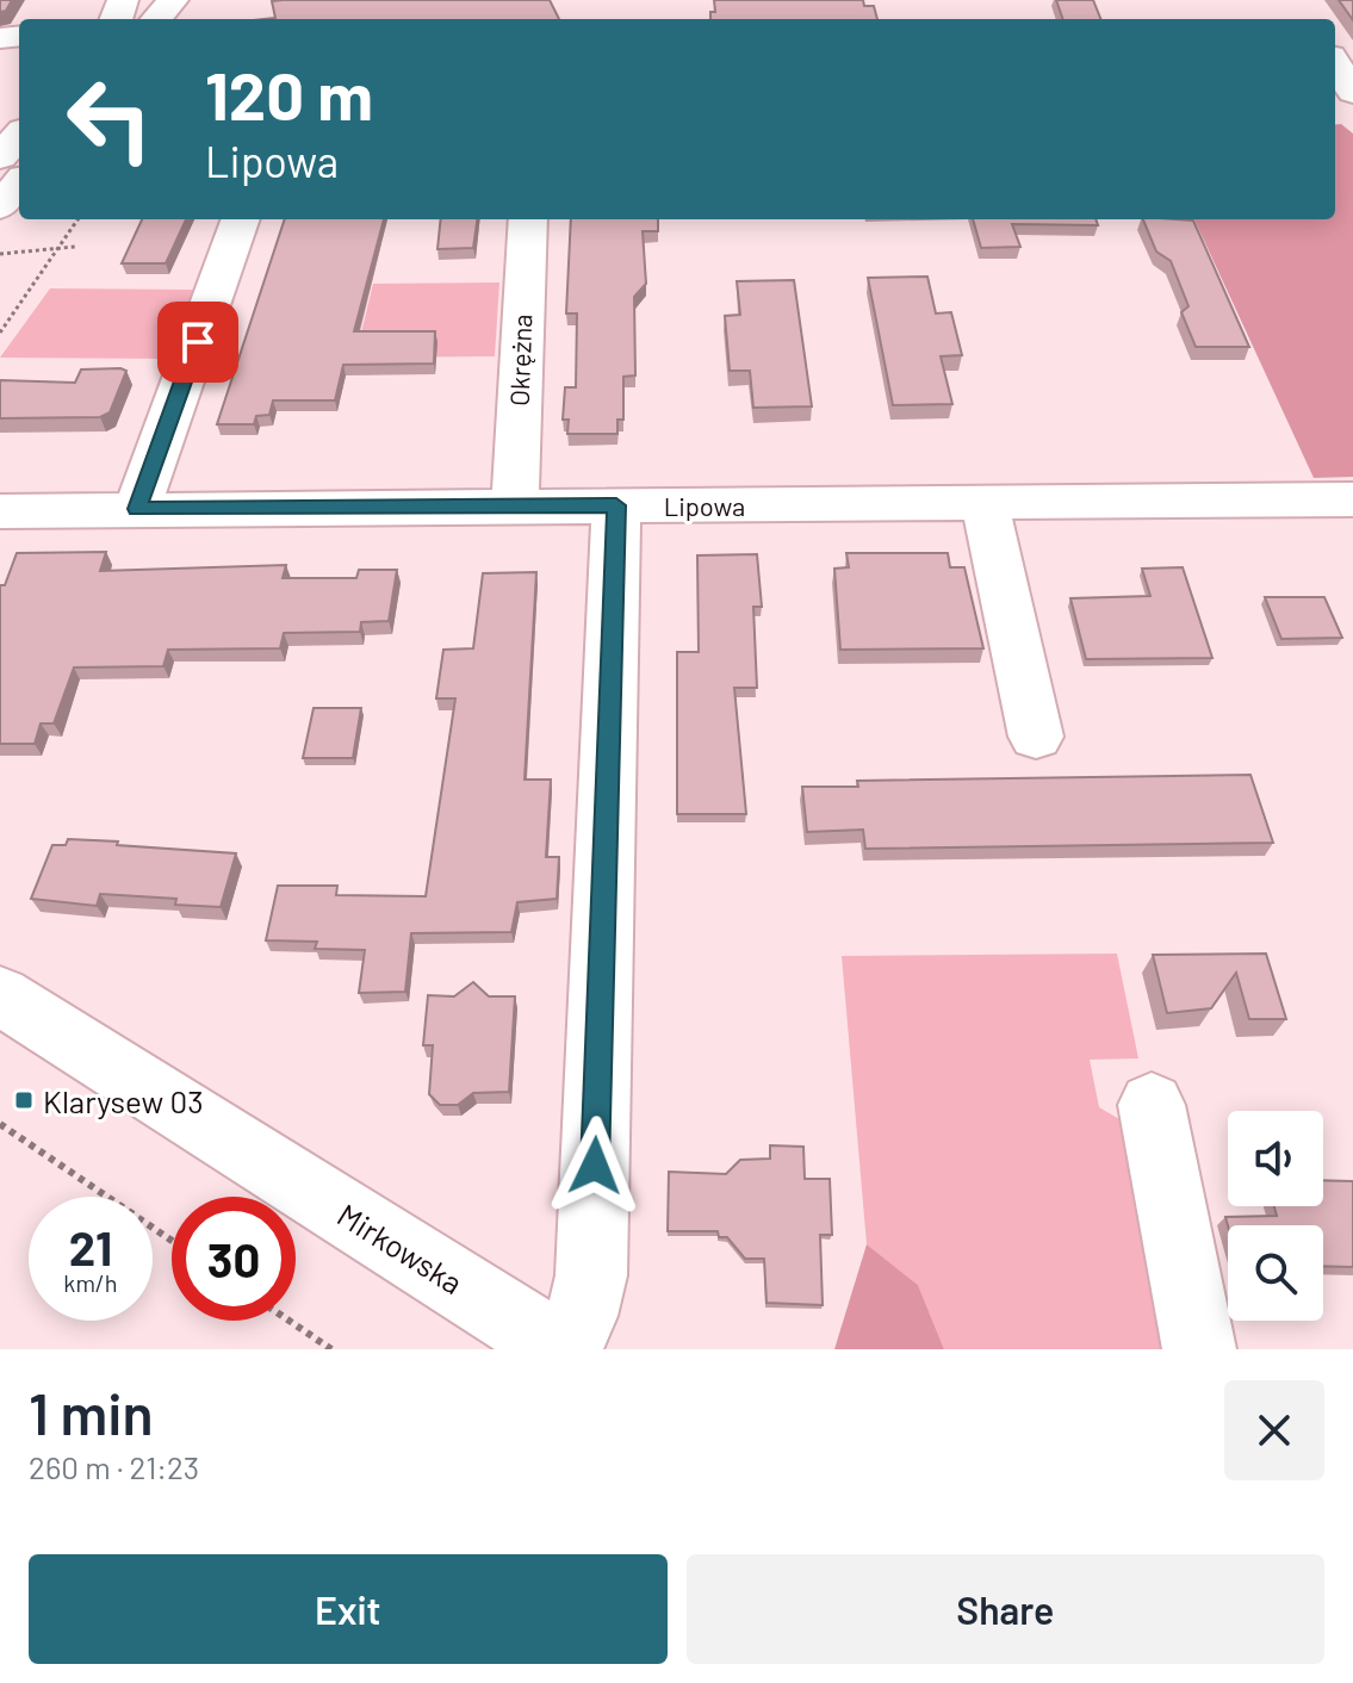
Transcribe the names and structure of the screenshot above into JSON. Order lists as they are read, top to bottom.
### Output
{
  "streets": {
    "street": ["Okrężna", "Lipowa", "Mirkowska"]
  },
  "crossings": [
    ["Okrężna", "Lipowa"]
  ],
  "places": {
    "transit": ["Klarysew 03"]
  },
  "page": {
    "turn": ["120 m", "Lipowa"],
    "speed": "21 km/h",
    "limit": "30",
    "heading": ["1 min", "260 m · 21:23"],
    "buttons": ["Exit", "Share"]
  }
}
